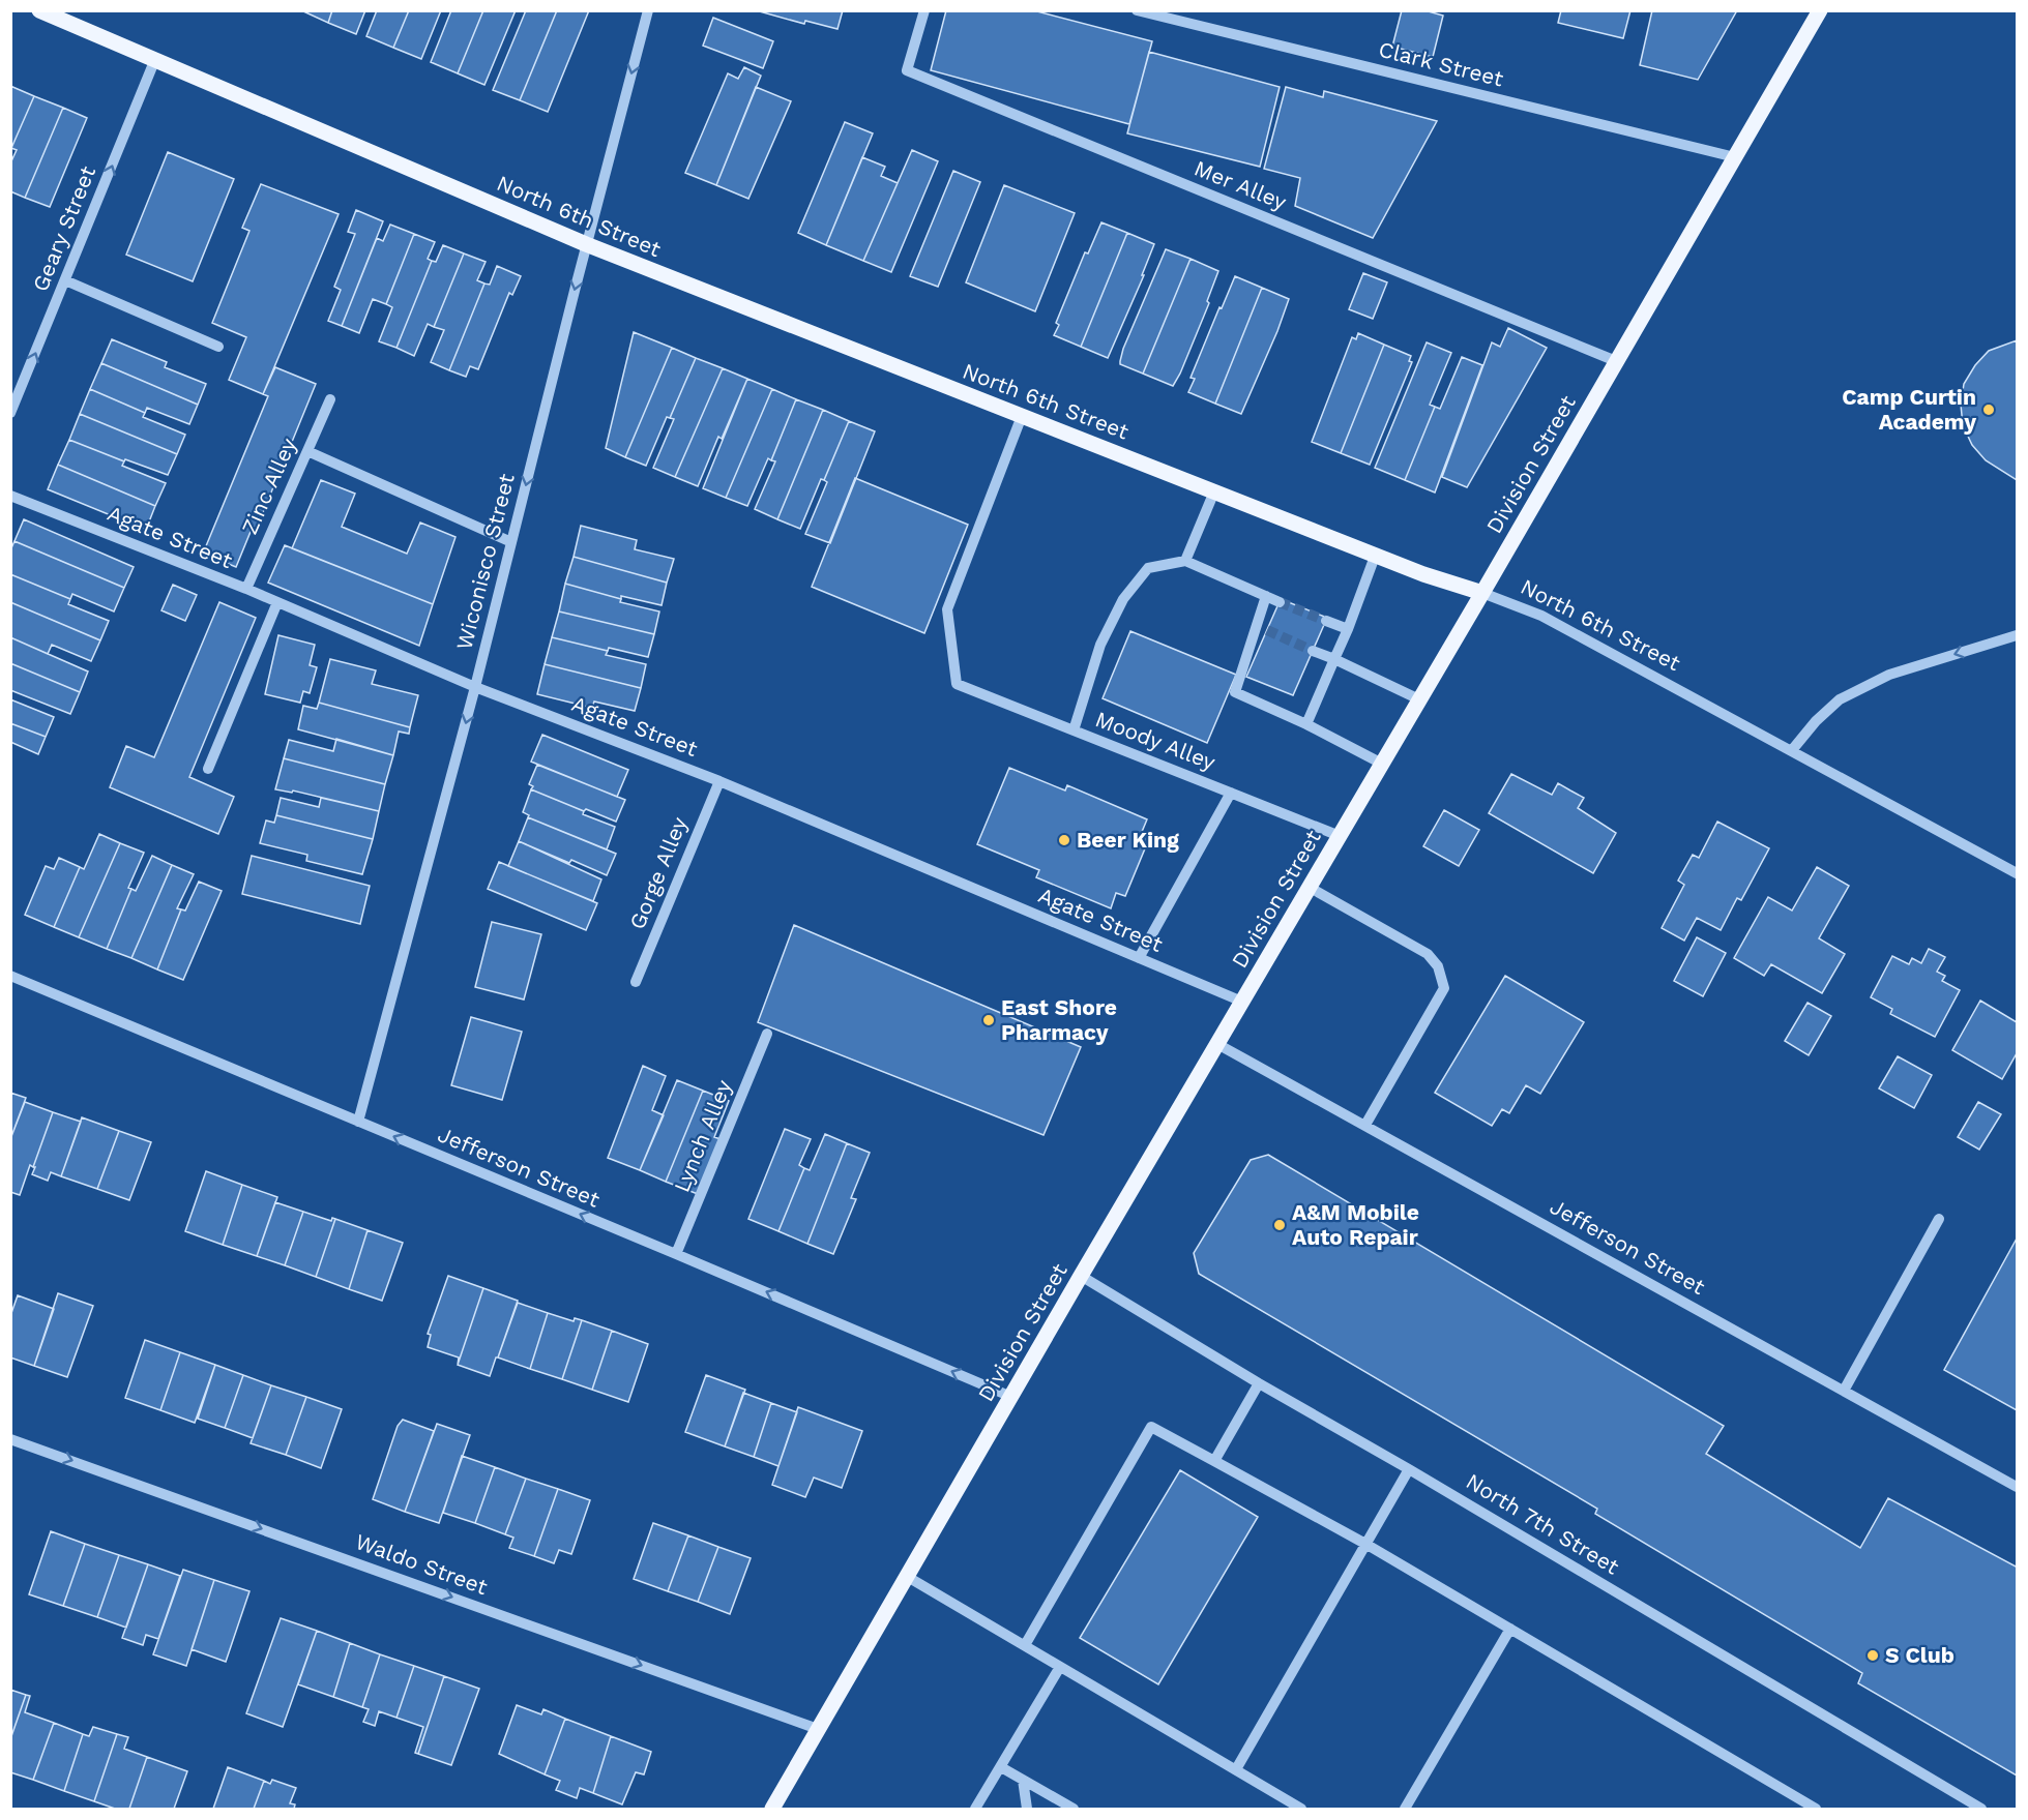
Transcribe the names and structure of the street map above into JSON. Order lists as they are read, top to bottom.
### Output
{
  "streets": {
    "main road": ["North 6th Street", "Division Street"],
    "street": [
      "Clark Street",
      "Mer Alley",
      "Geary Street",
      "Zinc Alley",
      "Agate Street",
      "Wiconisco Street",
      "Moody Alley",
      "Gorge Alley",
      "Lynch Alley",
      "Jefferson Street",
      "North 7th Street",
      "Waldo Street"
    ]
  },
  "crossings": [
    ["Clark Street", "Division Street"],
    ["Mer Alley", "Division Street"],
    ["North 6th Street", "Geary Street"],
    ["North 6th Street", "Division Street"],
    ["North 6th Street", "Wiconisco Street"],
    ["North 6th Street", "Moody Alley"],
    ["Division Street", "Agate Street"],
    ["Division Street", "Moody Alley"],
    ["Division Street", "Jefferson Street"],
    ["Division Street", "North 7th Street"],
    ["Division Street", "Waldo Street"],
    ["Zinc Alley", "Agate Street"],
    ["Agate Street", "Wiconisco Street"],
    ["Agate Street", "Gorge Alley"],
    ["Wiconisco Street", "Jefferson Street"],
    ["Lynch Alley", "Jefferson Street"]
  ],
  "one_way": [
    "Geary Street",
    "Wiconisco Street",
    "Jefferson Street",
    "Waldo Street"
  ],
  "places": [
    "Camp Curtin Academy",
    "Beer King",
    "East Shore Pharmacy",
    "A&M Mobile Auto Repair",
    "S Club"
  ]
}
